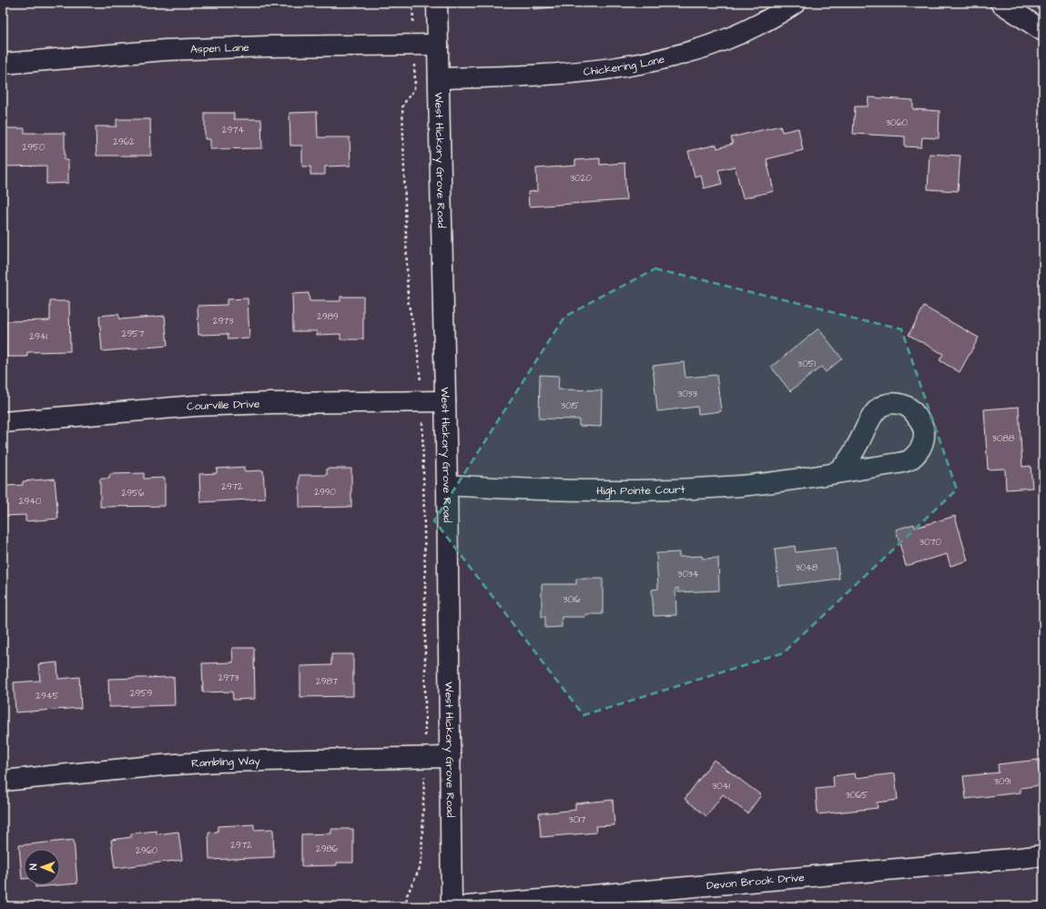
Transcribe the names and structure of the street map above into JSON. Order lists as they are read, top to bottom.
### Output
{
  "streets": {
    "street": [
      "Aspen Lane",
      "Chickering Lane",
      "West Hickory Grove Road",
      "Courville Drive",
      "High Pointe Court",
      "Rambling Way",
      "Devon Brook Drive"
    ]
  },
  "crossings": [
    ["Aspen Lane", "West Hickory Grove Road"],
    ["Chickering Lane", "West Hickory Grove Road"],
    ["West Hickory Grove Road", "Courville Drive"],
    ["West Hickory Grove Road", "High Pointe Court"],
    ["West Hickory Grove Road", "Rambling Way"]
  ],
  "house_numbers": [
    "3060",
    "2974",
    "2962",
    "2950",
    "3020",
    "2989",
    "2973",
    "2957",
    "2941",
    "3051",
    "3033",
    "3015",
    "3088",
    "2972",
    "2990",
    "2956",
    "2940",
    "3070",
    "3048",
    "3034",
    "3016",
    "2973",
    "2987",
    "2959",
    "2945",
    "3091",
    "3041",
    "3065",
    "3017",
    "2972",
    "2986",
    "2960"
  ],
  "north": "left"
}
